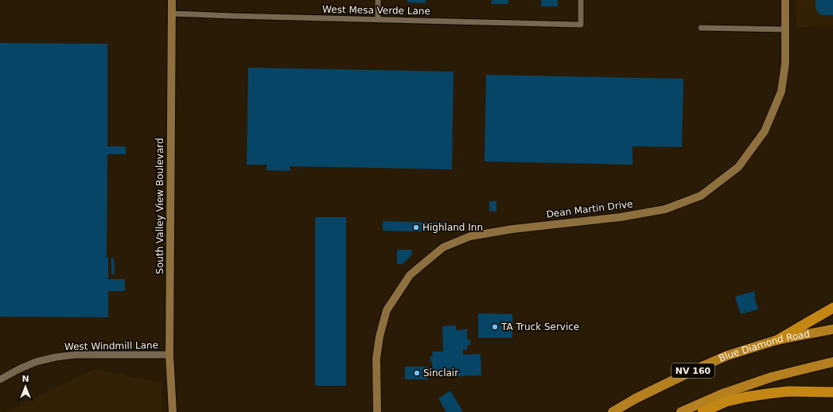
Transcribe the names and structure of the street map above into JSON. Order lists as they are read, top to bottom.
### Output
{
  "streets": {
    "highway": ["Blue Diamond Road", "NV 160"],
    "main road": ["South Valley View Boulevard", "Dean Martin Drive"],
    "street": ["West Mesa Verde Lane", "West Windmill Lane"]
  },
  "crossings": [
    ["West Mesa Verde Lane", "South Valley View Boulevard"],
    ["South Valley View Boulevard", "West Windmill Lane"]
  ],
  "places": ["Highland Inn", "TA Truck Service", "Sinclair"],
  "north": "top"
}
